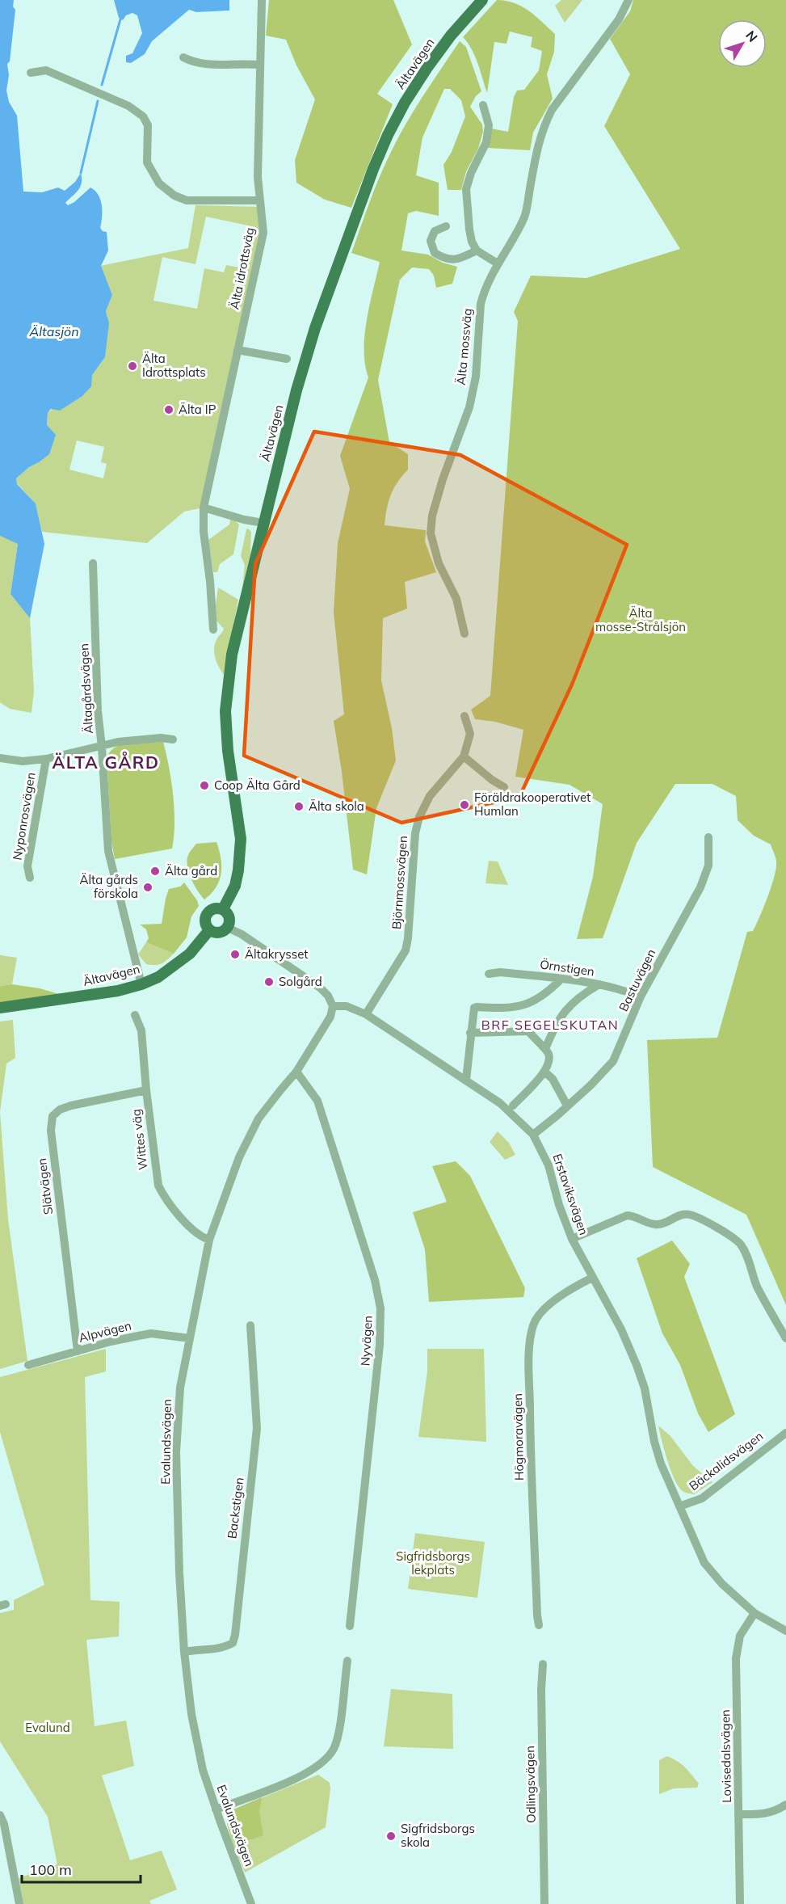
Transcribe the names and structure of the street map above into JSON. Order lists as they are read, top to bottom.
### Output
{
  "streets": {
    "main road": ["Ältavägen"],
    "street": [
      "Älta idrottsväg",
      "Älta mossväg",
      "Ältagårdsvägen",
      "Nyponrosvägen",
      "Björnmossvägen",
      "Örnstigen",
      "Bastuvägen",
      "Wittes väg",
      "Slätvägen",
      "Erstaviksvägen",
      "Alpvägen",
      "Nyvägen",
      "Högmoravägen",
      "Evalundsvägen",
      "Bäckalidsvägen",
      "Backstigen",
      "Lovisedalsvägen",
      "Odlingsvägen"
    ]
  },
  "crossings": [
    ["Ältavägen", "Ältagårdsvägen"],
    ["Björnmossvägen", "Erstaviksvägen"],
    ["Örnstigen", "Bastuvägen"],
    ["Bastuvägen", "Erstaviksvägen"],
    ["Wittes väg", "Slätvägen"],
    ["Wittes väg", "Evalundsvägen"],
    ["Slätvägen", "Alpvägen"],
    ["Erstaviksvägen", "Högmoravägen"],
    ["Erstaviksvägen", "Evalundsvägen"],
    ["Erstaviksvägen", "Bäckalidsvägen"],
    ["Erstaviksvägen", "Lovisedalsvägen"],
    ["Alpvägen", "Evalundsvägen"],
    ["Nyvägen", "Evalundsvägen"],
    ["Evalundsvägen", "Backstigen"]
  ],
  "districts": ["ÄLTA GÅRD", "BRF SEGELSKUTAN"],
  "water": ["Ältasjön"],
  "parks": ["Älta mosse-Strålsjön", "Sigfridsborgs lekplats", "Evalund"],
  "places": [
    "Älta Idrottsplats",
    "Älta IP",
    "Coop Älta Gård",
    "Föräldrakooperativet Humlan",
    "Älta skola",
    "Älta gård",
    "Älta gårds förskola",
    "Ältakrysset",
    "Solgård",
    "Sigfridsborgs skola"
  ],
  "scale_bar": "100 m",
  "north": "top right"
}
